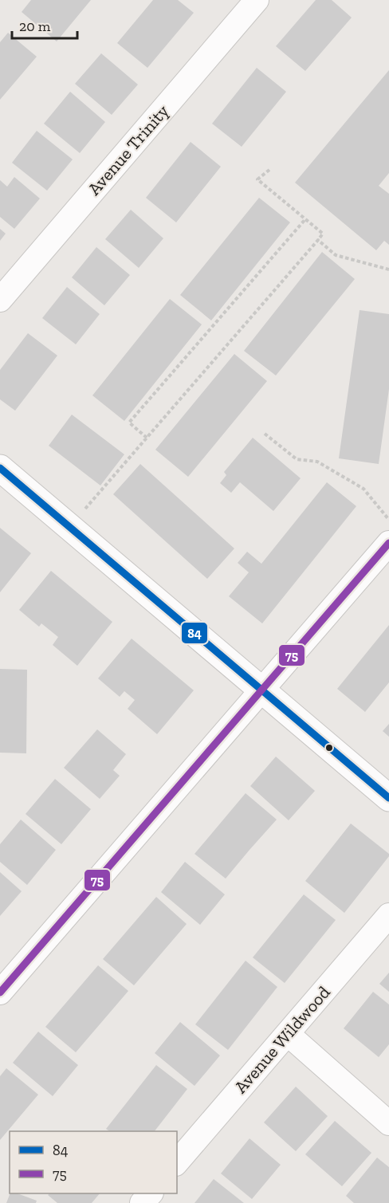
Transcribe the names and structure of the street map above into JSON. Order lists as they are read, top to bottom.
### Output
{
  "streets": {
    "street": ["Avenue Trinity", "Avenue Wildwood"]
  },
  "lines": ["transit line 84", "transit line 75"],
  "legend": ["84", "75"],
  "scale_bar": "20 m"
}
